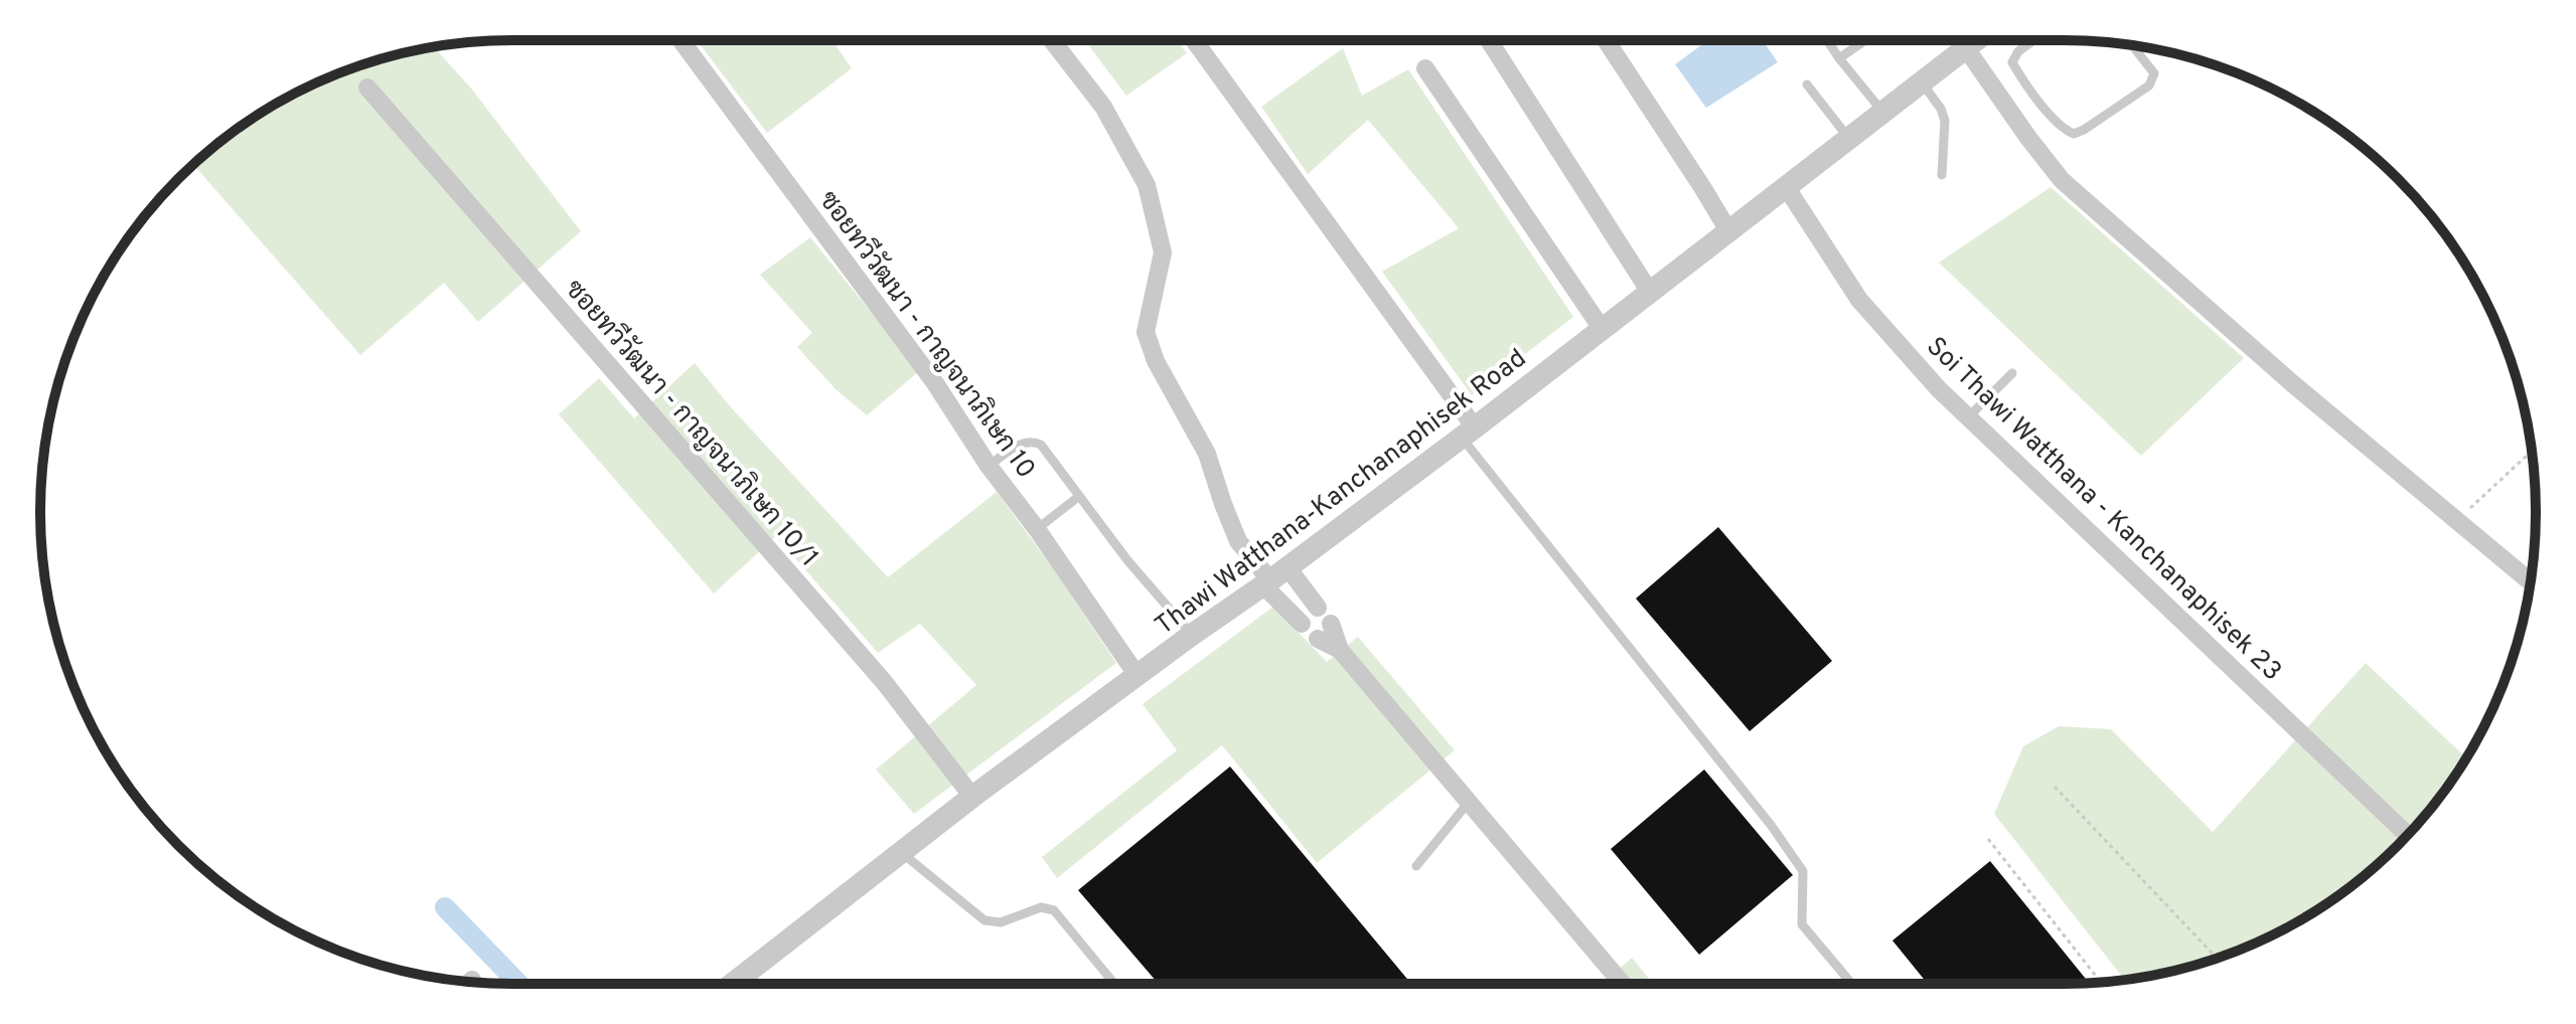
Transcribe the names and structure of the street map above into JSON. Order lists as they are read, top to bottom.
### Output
{
  "streets": {
    "street": [
      "ซอยทวีวัฒนา - กาญจนาภิเษก 10",
      "ซอยทวีวัฒนา - กาญจนาภิเษก 10/1",
      "Thawi Watthana-Kanchanaphisek Road",
      "Soi Thawi Watthana - Kanchanaphisek 23"
    ]
  },
  "crossings": [
    ["ซอยทวีวัฒนา - กาญจนาภิเษก 10", "Thawi Watthana-Kanchanaphisek Road"],
    ["ซอยทวีวัฒนา - กาญจนาภิเษก 10/1", "Thawi Watthana-Kanchanaphisek Road"],
    ["Thawi Watthana-Kanchanaphisek Road", "Soi Thawi Watthana - Kanchanaphisek 23"]
  ]
}
